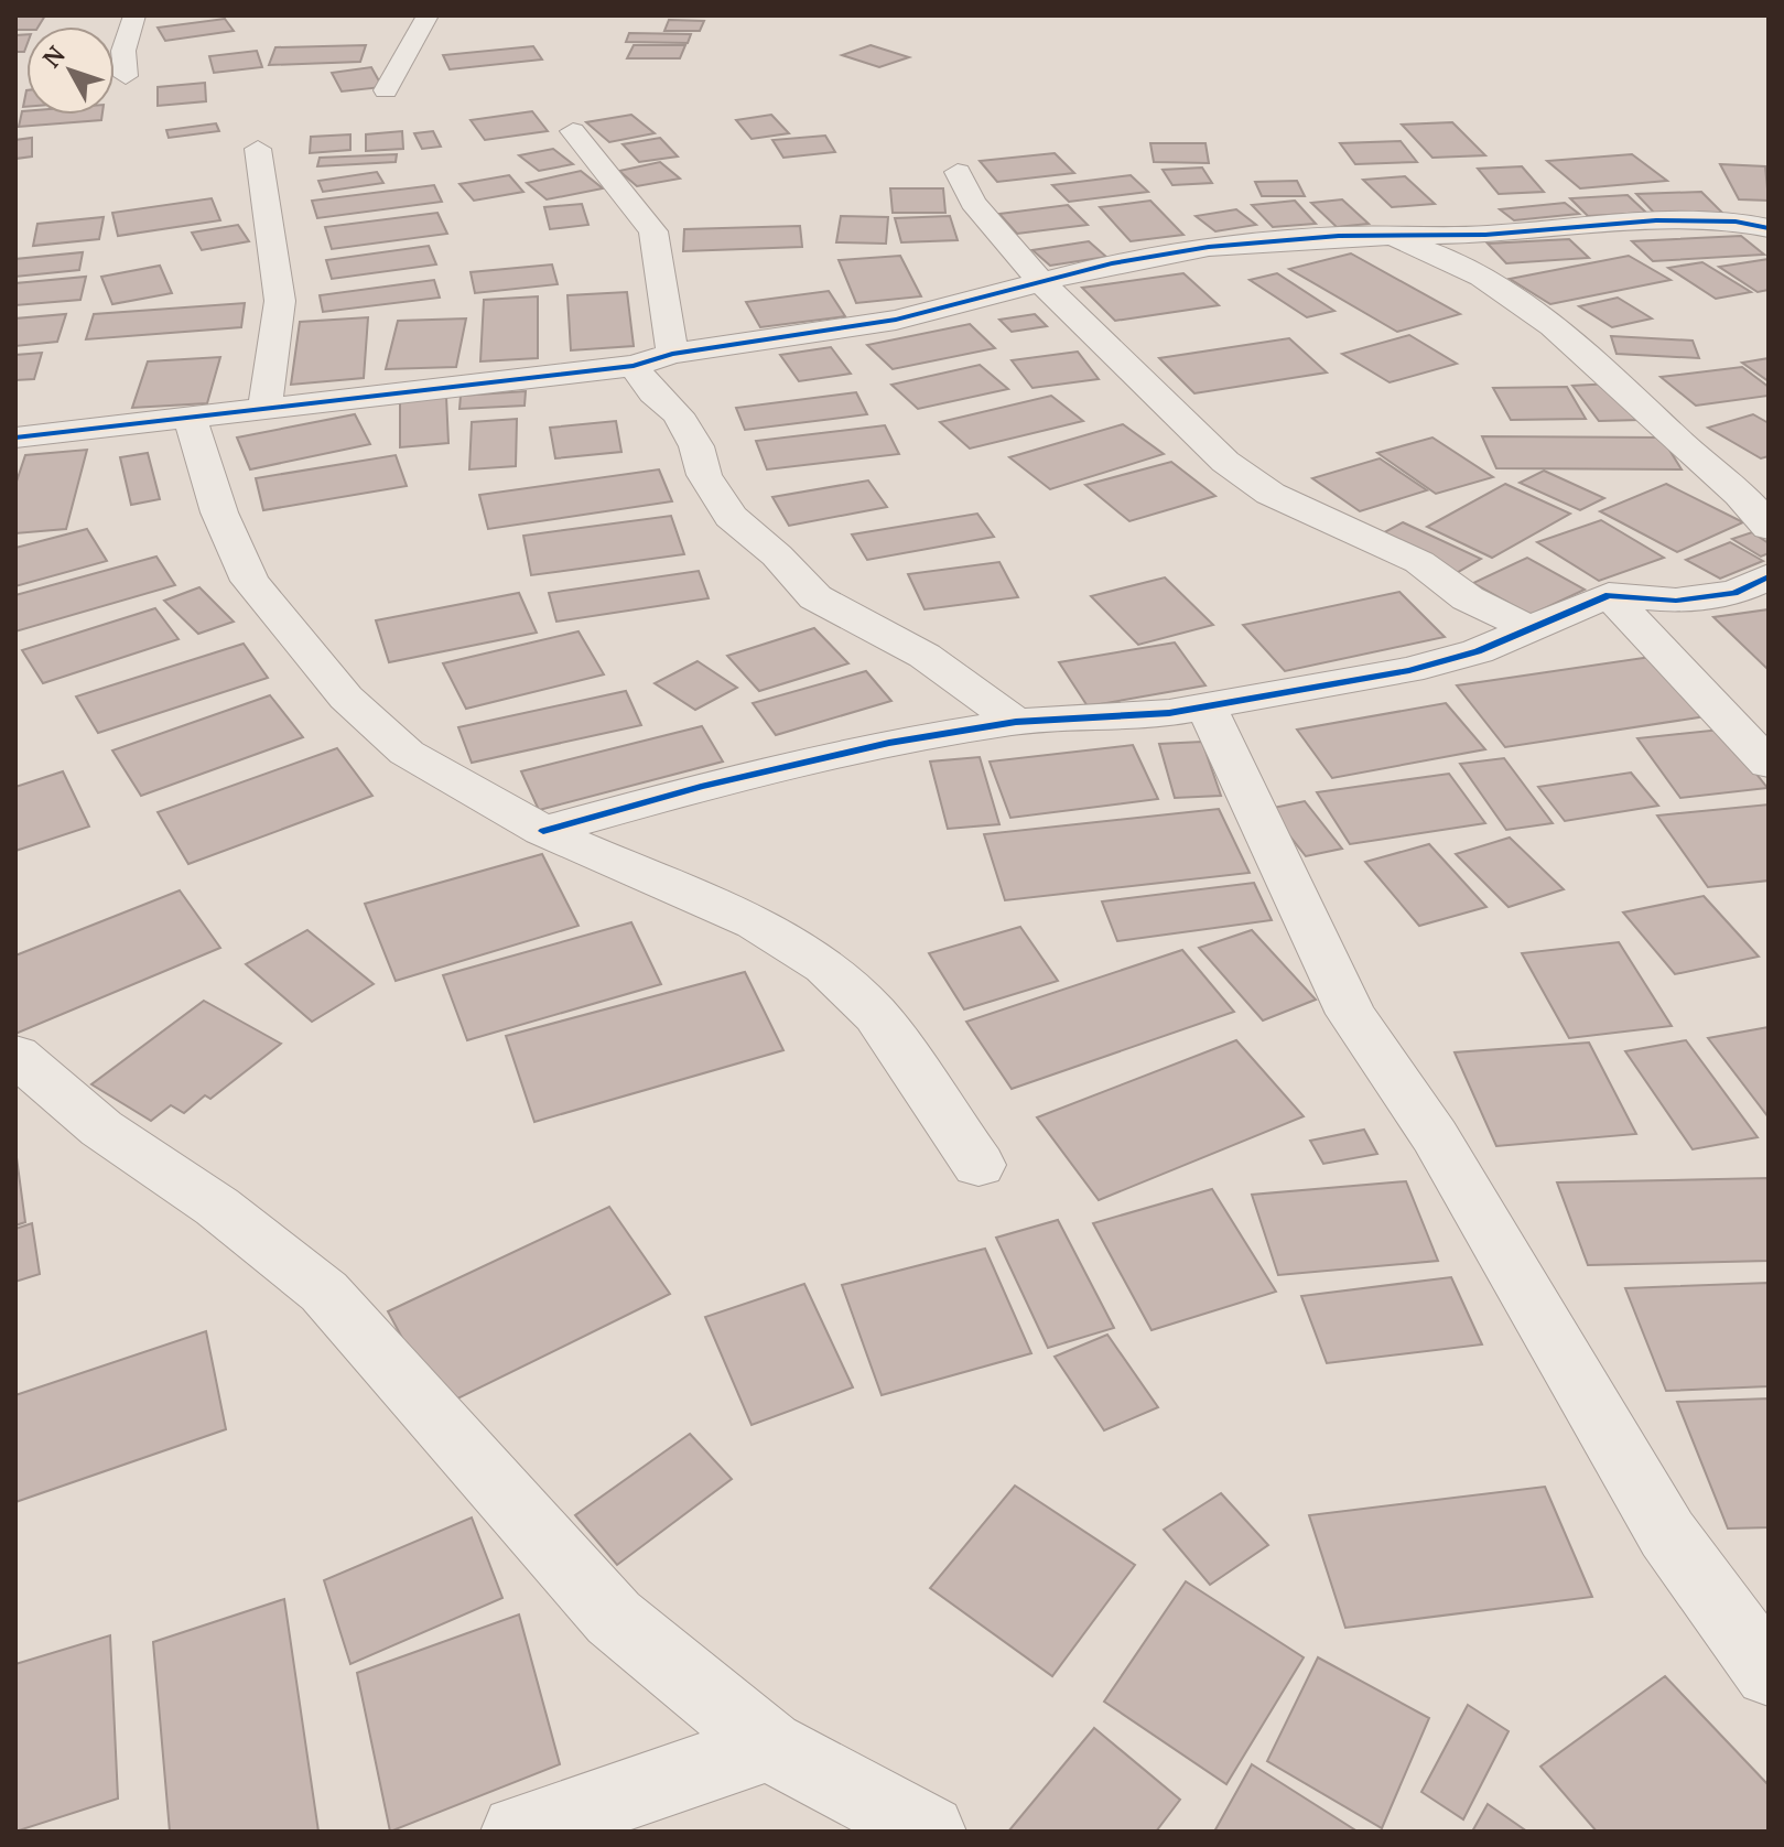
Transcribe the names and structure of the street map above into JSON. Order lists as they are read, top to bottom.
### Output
{
  "north": "top left"
}
